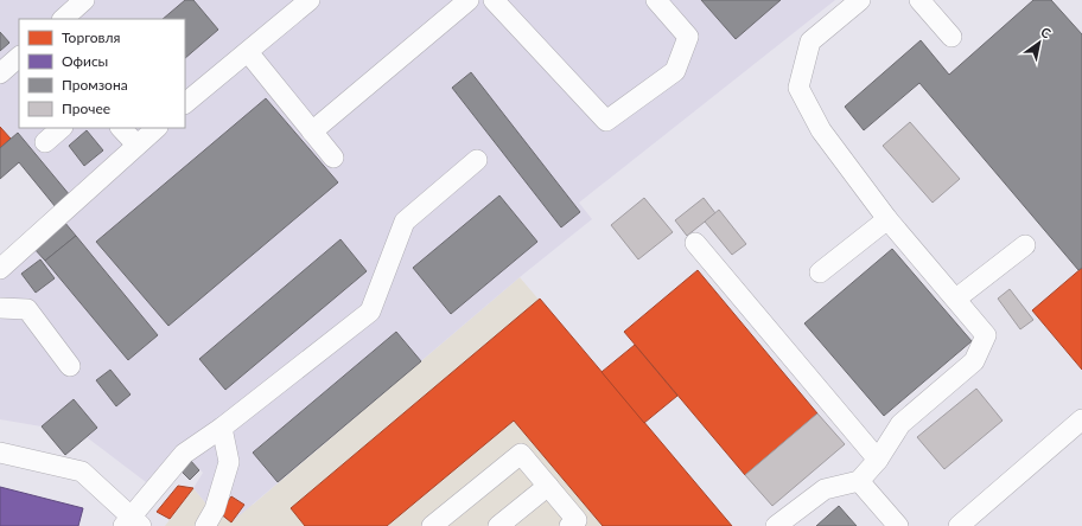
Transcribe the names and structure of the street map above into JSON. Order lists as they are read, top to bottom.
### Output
{
  "legend": [
    "Торговля",
    "Офисы",
    "Промзона",
    "Прочее"
  ],
  "north": "top right"
}
